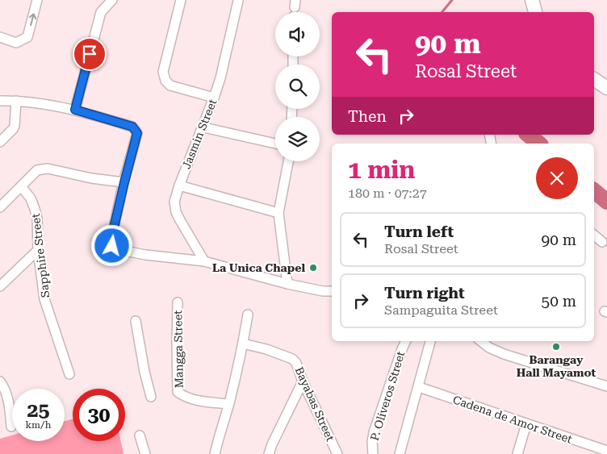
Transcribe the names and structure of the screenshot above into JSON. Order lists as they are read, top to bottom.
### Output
{
  "streets": {
    "street": [
      "Jasmin Street",
      "Sapphire Street",
      "Mangga Street",
      "P. Oliveros Street",
      "Bayabas Street",
      "Cadena de Amor Street"
    ]
  },
  "places": ["La Unica Chapel", "Barangay Hall Mayamot"],
  "page": {
    "turn": ["90 m", "Rosal Street"],
    "then": "Then",
    "heading": ["1 min", "180 m · 07:27"],
    "list": [
      {
        "name": "Turn left",
        "note": "Rosal Street",
        "value": "90 m"
      },
      {
        "name": "Turn right",
        "note": "Sampaguita Street",
        "value": "50 m"
      }
    ],
    "speed": "25 km/h",
    "limit": "30"
  }
}
